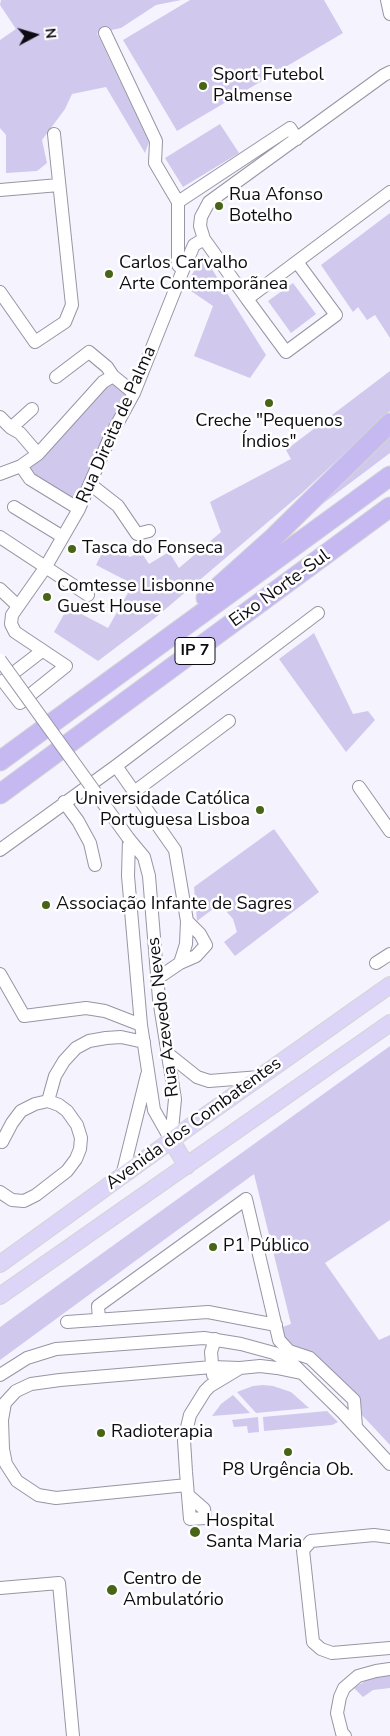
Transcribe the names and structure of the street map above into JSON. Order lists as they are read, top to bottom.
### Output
{
  "streets": {
    "highway": ["Eixo Norte-Sul", "IP 7"],
    "main road": ["Avenida dos Combatentes"],
    "street": ["Rua Direita de Palma", "Rua Azevedo Neves"]
  },
  "crossings": [
    ["Rua Azevedo Neves", "Avenida dos Combatentes"]
  ],
  "places": [
    "Sport Futebol Palmense",
    "Rua Afonso Botelho",
    "Carlos Carvalho Arte Contemporãnea",
    "Creche \"Pequenos Índios\"",
    "Tasca do Fonseca",
    "Comtesse Lisbonne Guest House",
    "Universidade Católica Portuguesa Lisboa",
    "Associação Infante de Sagres",
    "P1 Público",
    "Radioterapia",
    "P8 Urgência Ob.",
    "Hospital Santa Maria",
    "Centro de Ambulatório"
  ],
  "north": "right"
}
